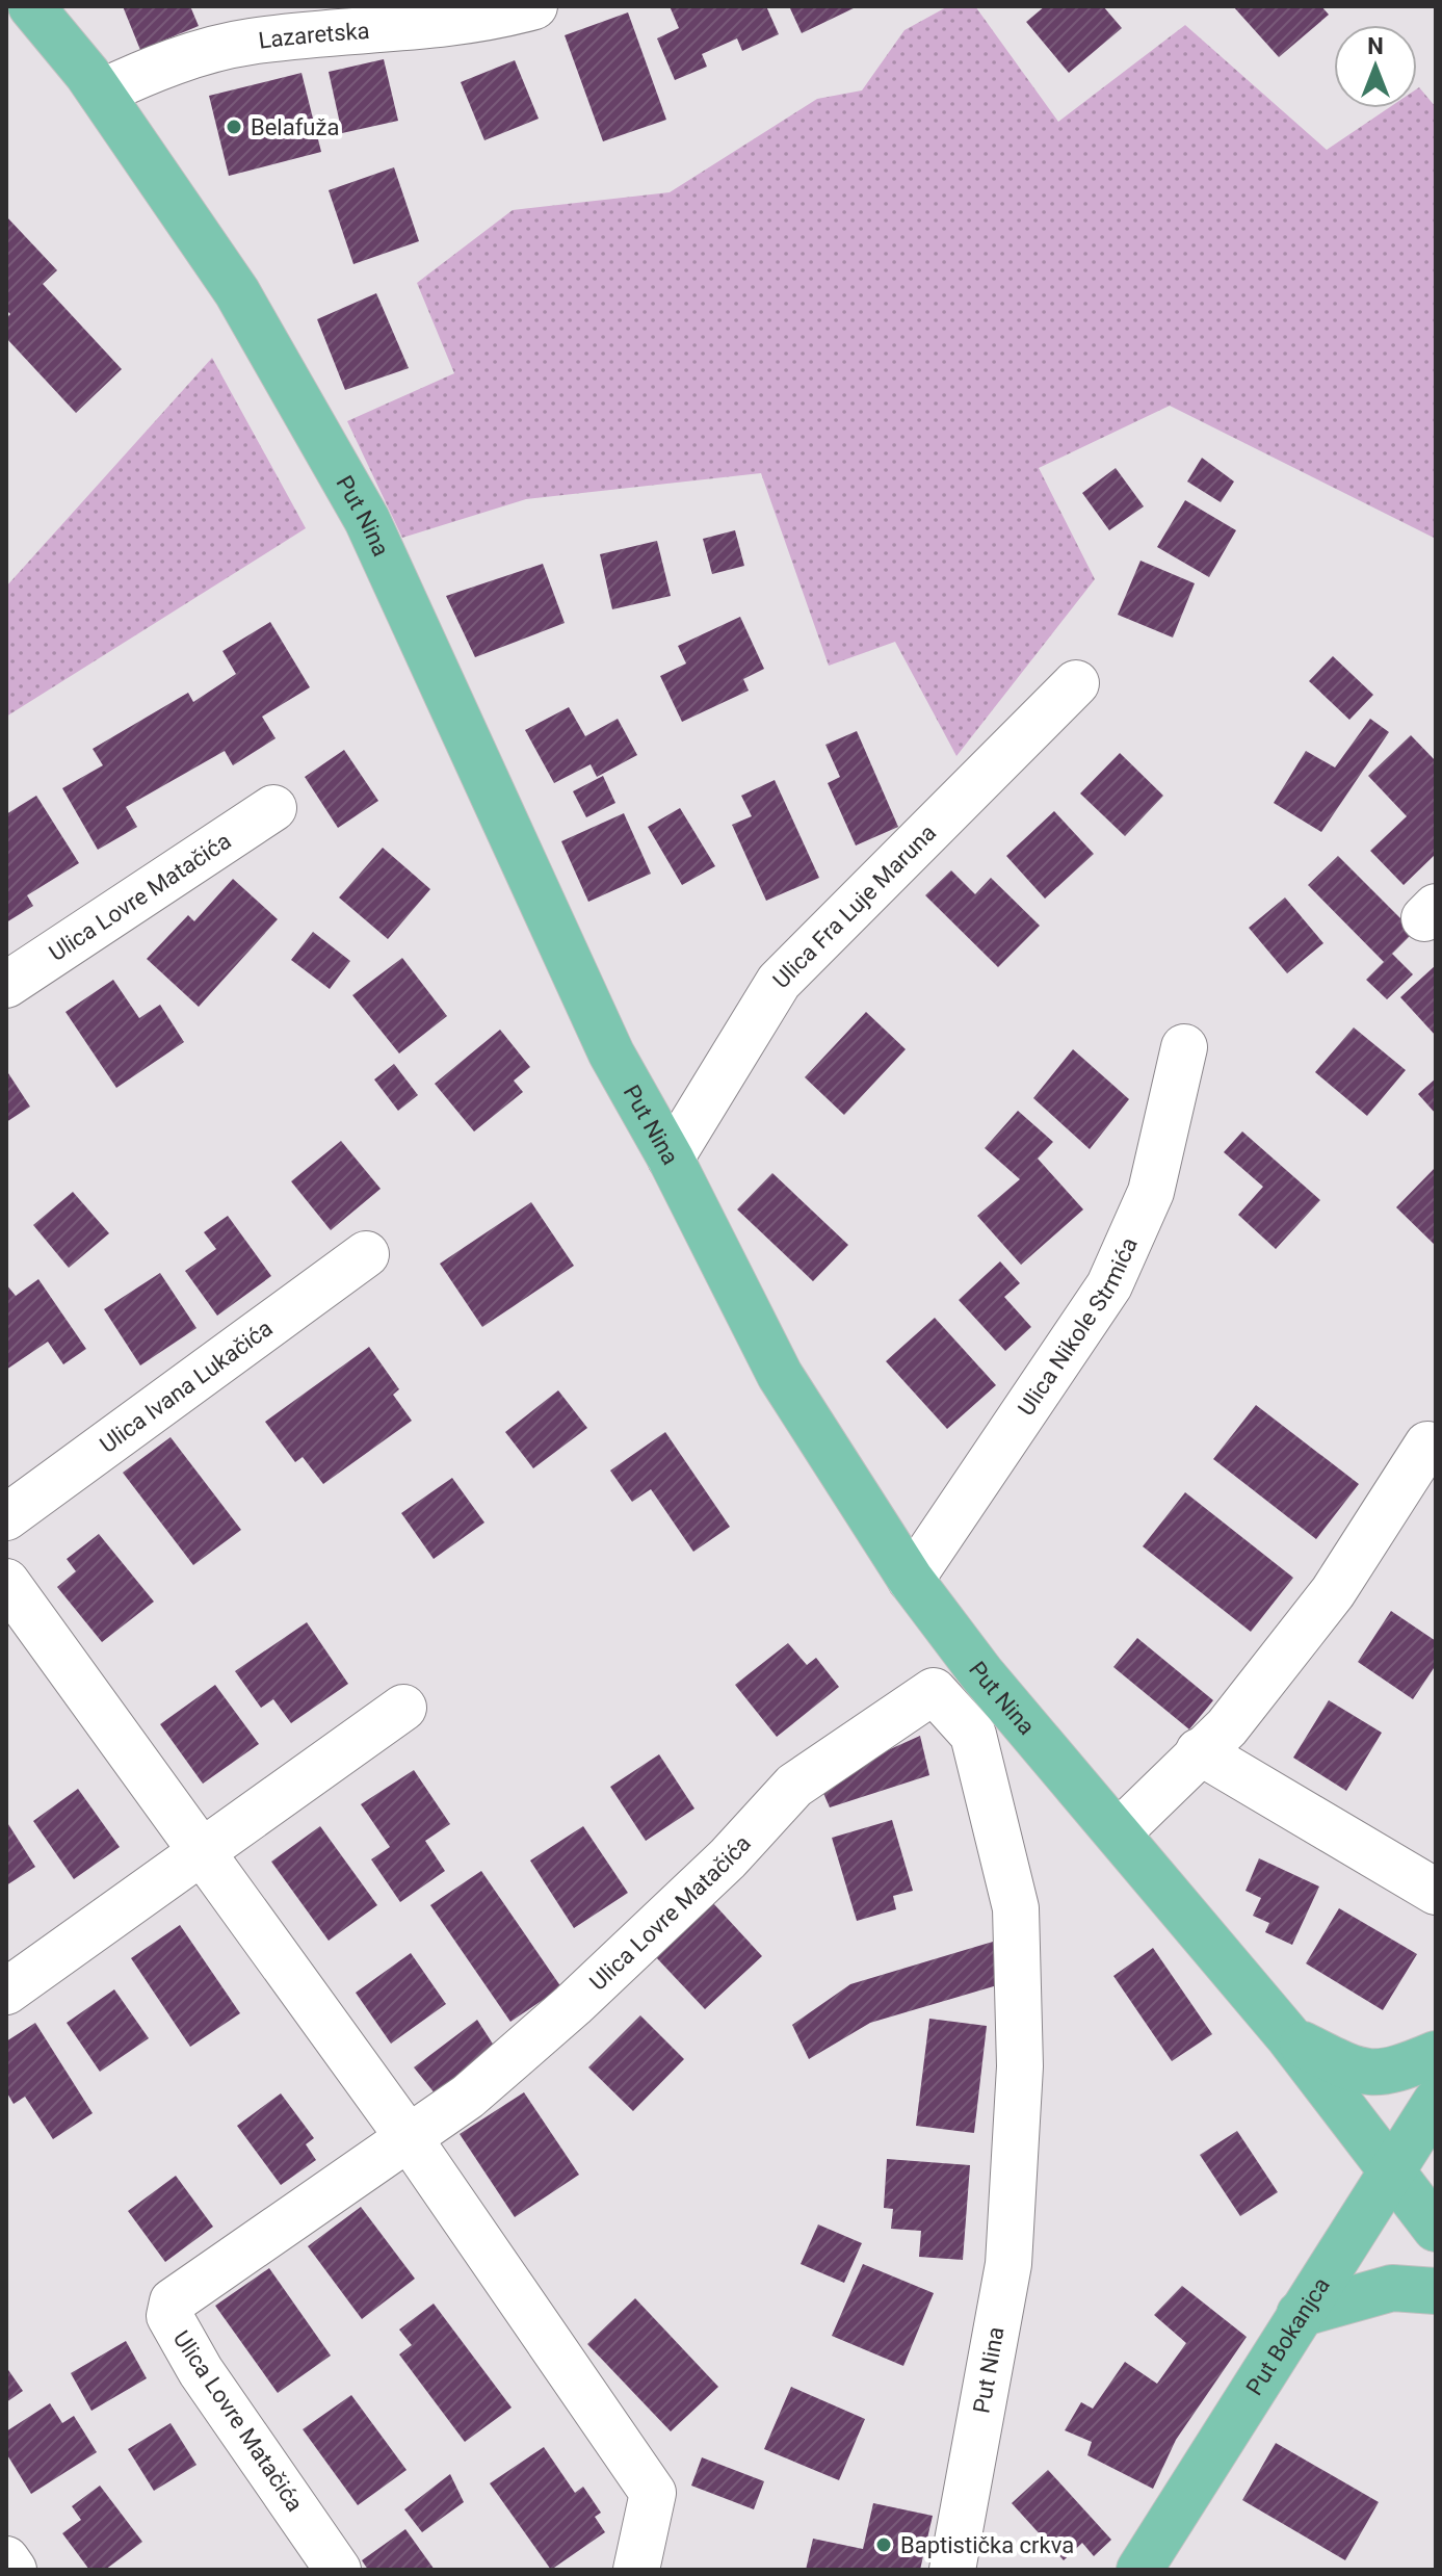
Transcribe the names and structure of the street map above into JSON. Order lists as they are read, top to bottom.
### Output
{
  "streets": {
    "main road": ["Put Nina", "Put Bokanjca"],
    "street": [
      "Lazaretska",
      "Ulica Lovre Matačića",
      "Ulica Fra Luje Maruna",
      "Ulica Nikole Strmića",
      "Ulica Ivana Lukačića"
    ]
  },
  "crossings": [
    ["Lazaretska", "Put Nina"],
    ["Put Nina", "Ulica Lovre Matačića"],
    ["Put Nina", "Ulica Fra Luje Maruna"],
    ["Put Nina", "Ulica Nikole Strmića"],
    ["Put Nina", "Put Bokanjca"]
  ],
  "places": ["Belafuža", "Baptistička crkva"],
  "north": "top"
}
